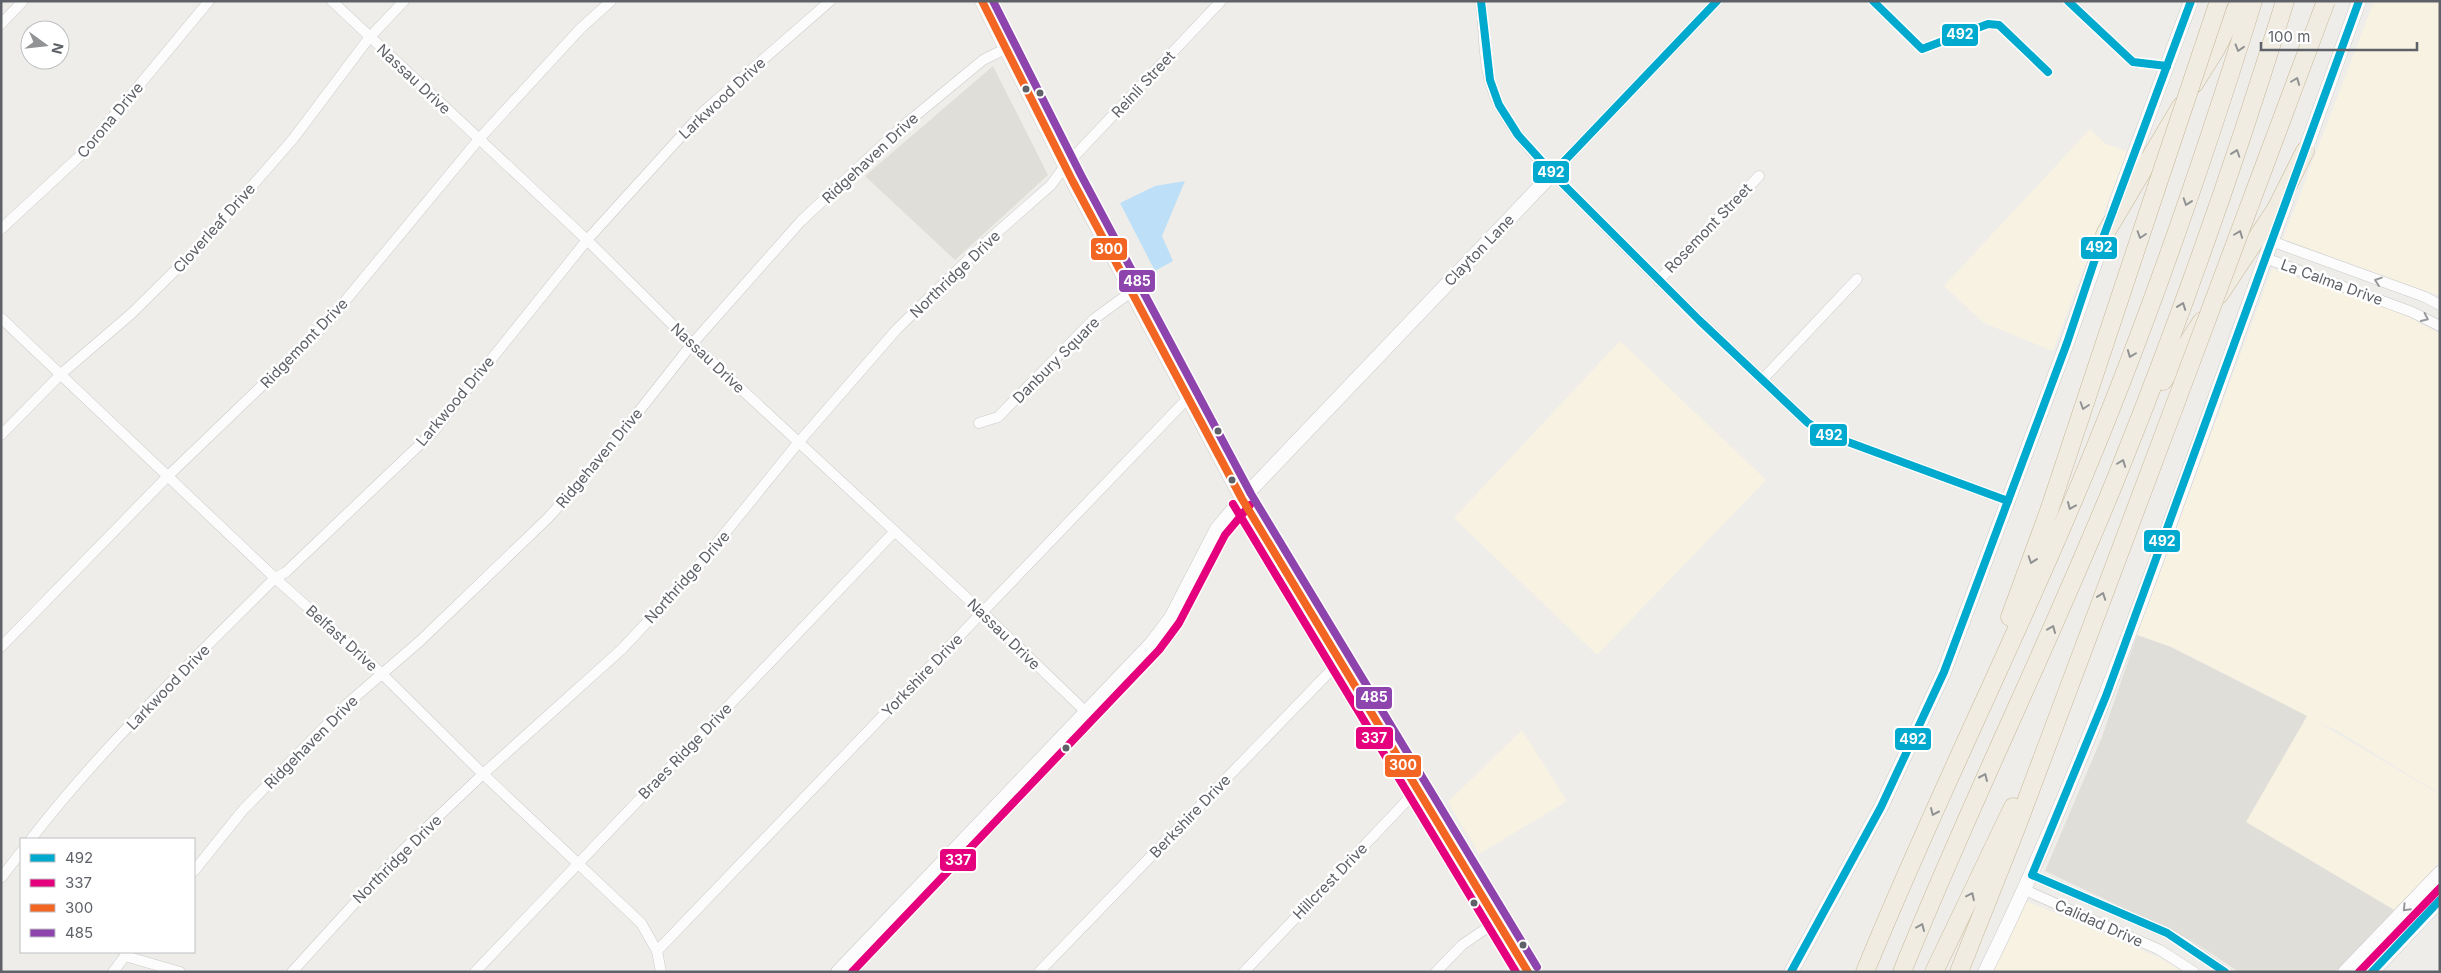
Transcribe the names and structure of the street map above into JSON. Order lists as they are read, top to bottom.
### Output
{
  "streets": {
    "main road": ["Clayton Lane"],
    "street": [
      "Nassau Drive",
      "Reinli Street",
      "Larkwood Drive",
      "Corona Drive",
      "Ridgehaven Drive",
      "Cloverleaf Drive",
      "Rosemont Street",
      "Northridge Drive",
      "La Calma Drive",
      "Ridgemont Drive",
      "Danbury Square",
      "Belfast Drive",
      "Yorkshire Drive",
      "Braes Ridge Drive",
      "Berkshire Drive",
      "Hillcrest Drive",
      "Calidad Drive"
    ]
  },
  "crossings": [
    ["Nassau Drive", "Larkwood Drive"],
    ["Nassau Drive", "Ridgehaven Drive"],
    ["Nassau Drive", "Cloverleaf Drive"],
    ["Nassau Drive", "Clayton Lane"],
    ["Nassau Drive", "Northridge Drive"],
    ["Nassau Drive", "Ridgemont Drive"],
    ["Nassau Drive", "Yorkshire Drive"],
    ["Nassau Drive", "Braes Ridge Drive"],
    ["Reinli Street", "Northridge Drive"],
    ["Larkwood Drive", "Belfast Drive"],
    ["Ridgehaven Drive", "Belfast Drive"],
    ["Cloverleaf Drive", "Belfast Drive"],
    ["Northridge Drive", "Belfast Drive"],
    ["Ridgemont Drive", "Belfast Drive"],
    ["Belfast Drive", "Yorkshire Drive"],
    ["Belfast Drive", "Braes Ridge Drive"]
  ],
  "lines": [
    "transit line 492",
    "transit line 300",
    "transit line 485",
    "transit line 337"
  ],
  "legend": [
    "492",
    "337",
    "300",
    "485"
  ],
  "scale_bar": "100 m",
  "north": "right"
}
